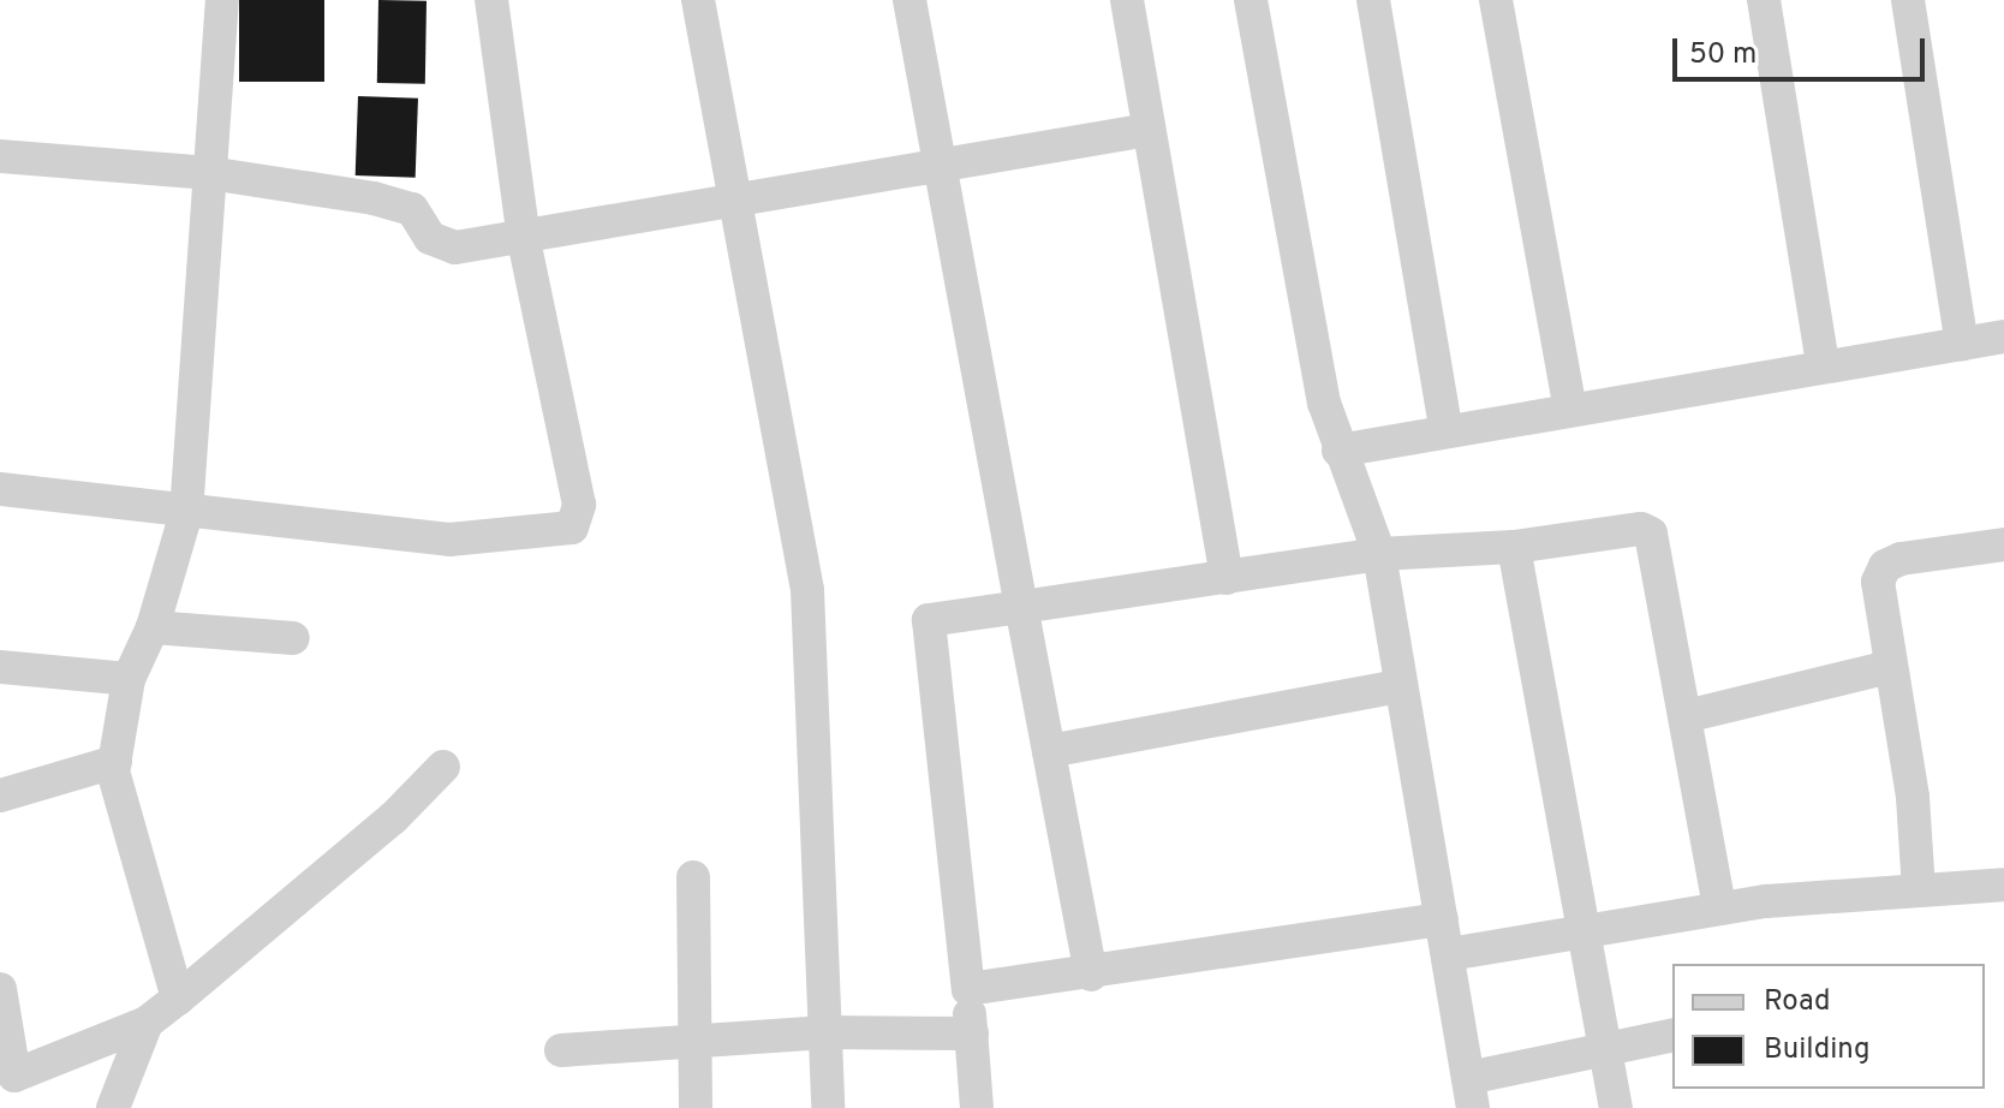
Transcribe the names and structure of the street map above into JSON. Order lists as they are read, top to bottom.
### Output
{
  "legend": ["Road", "Building"],
  "scale_bar": "50 m"
}
